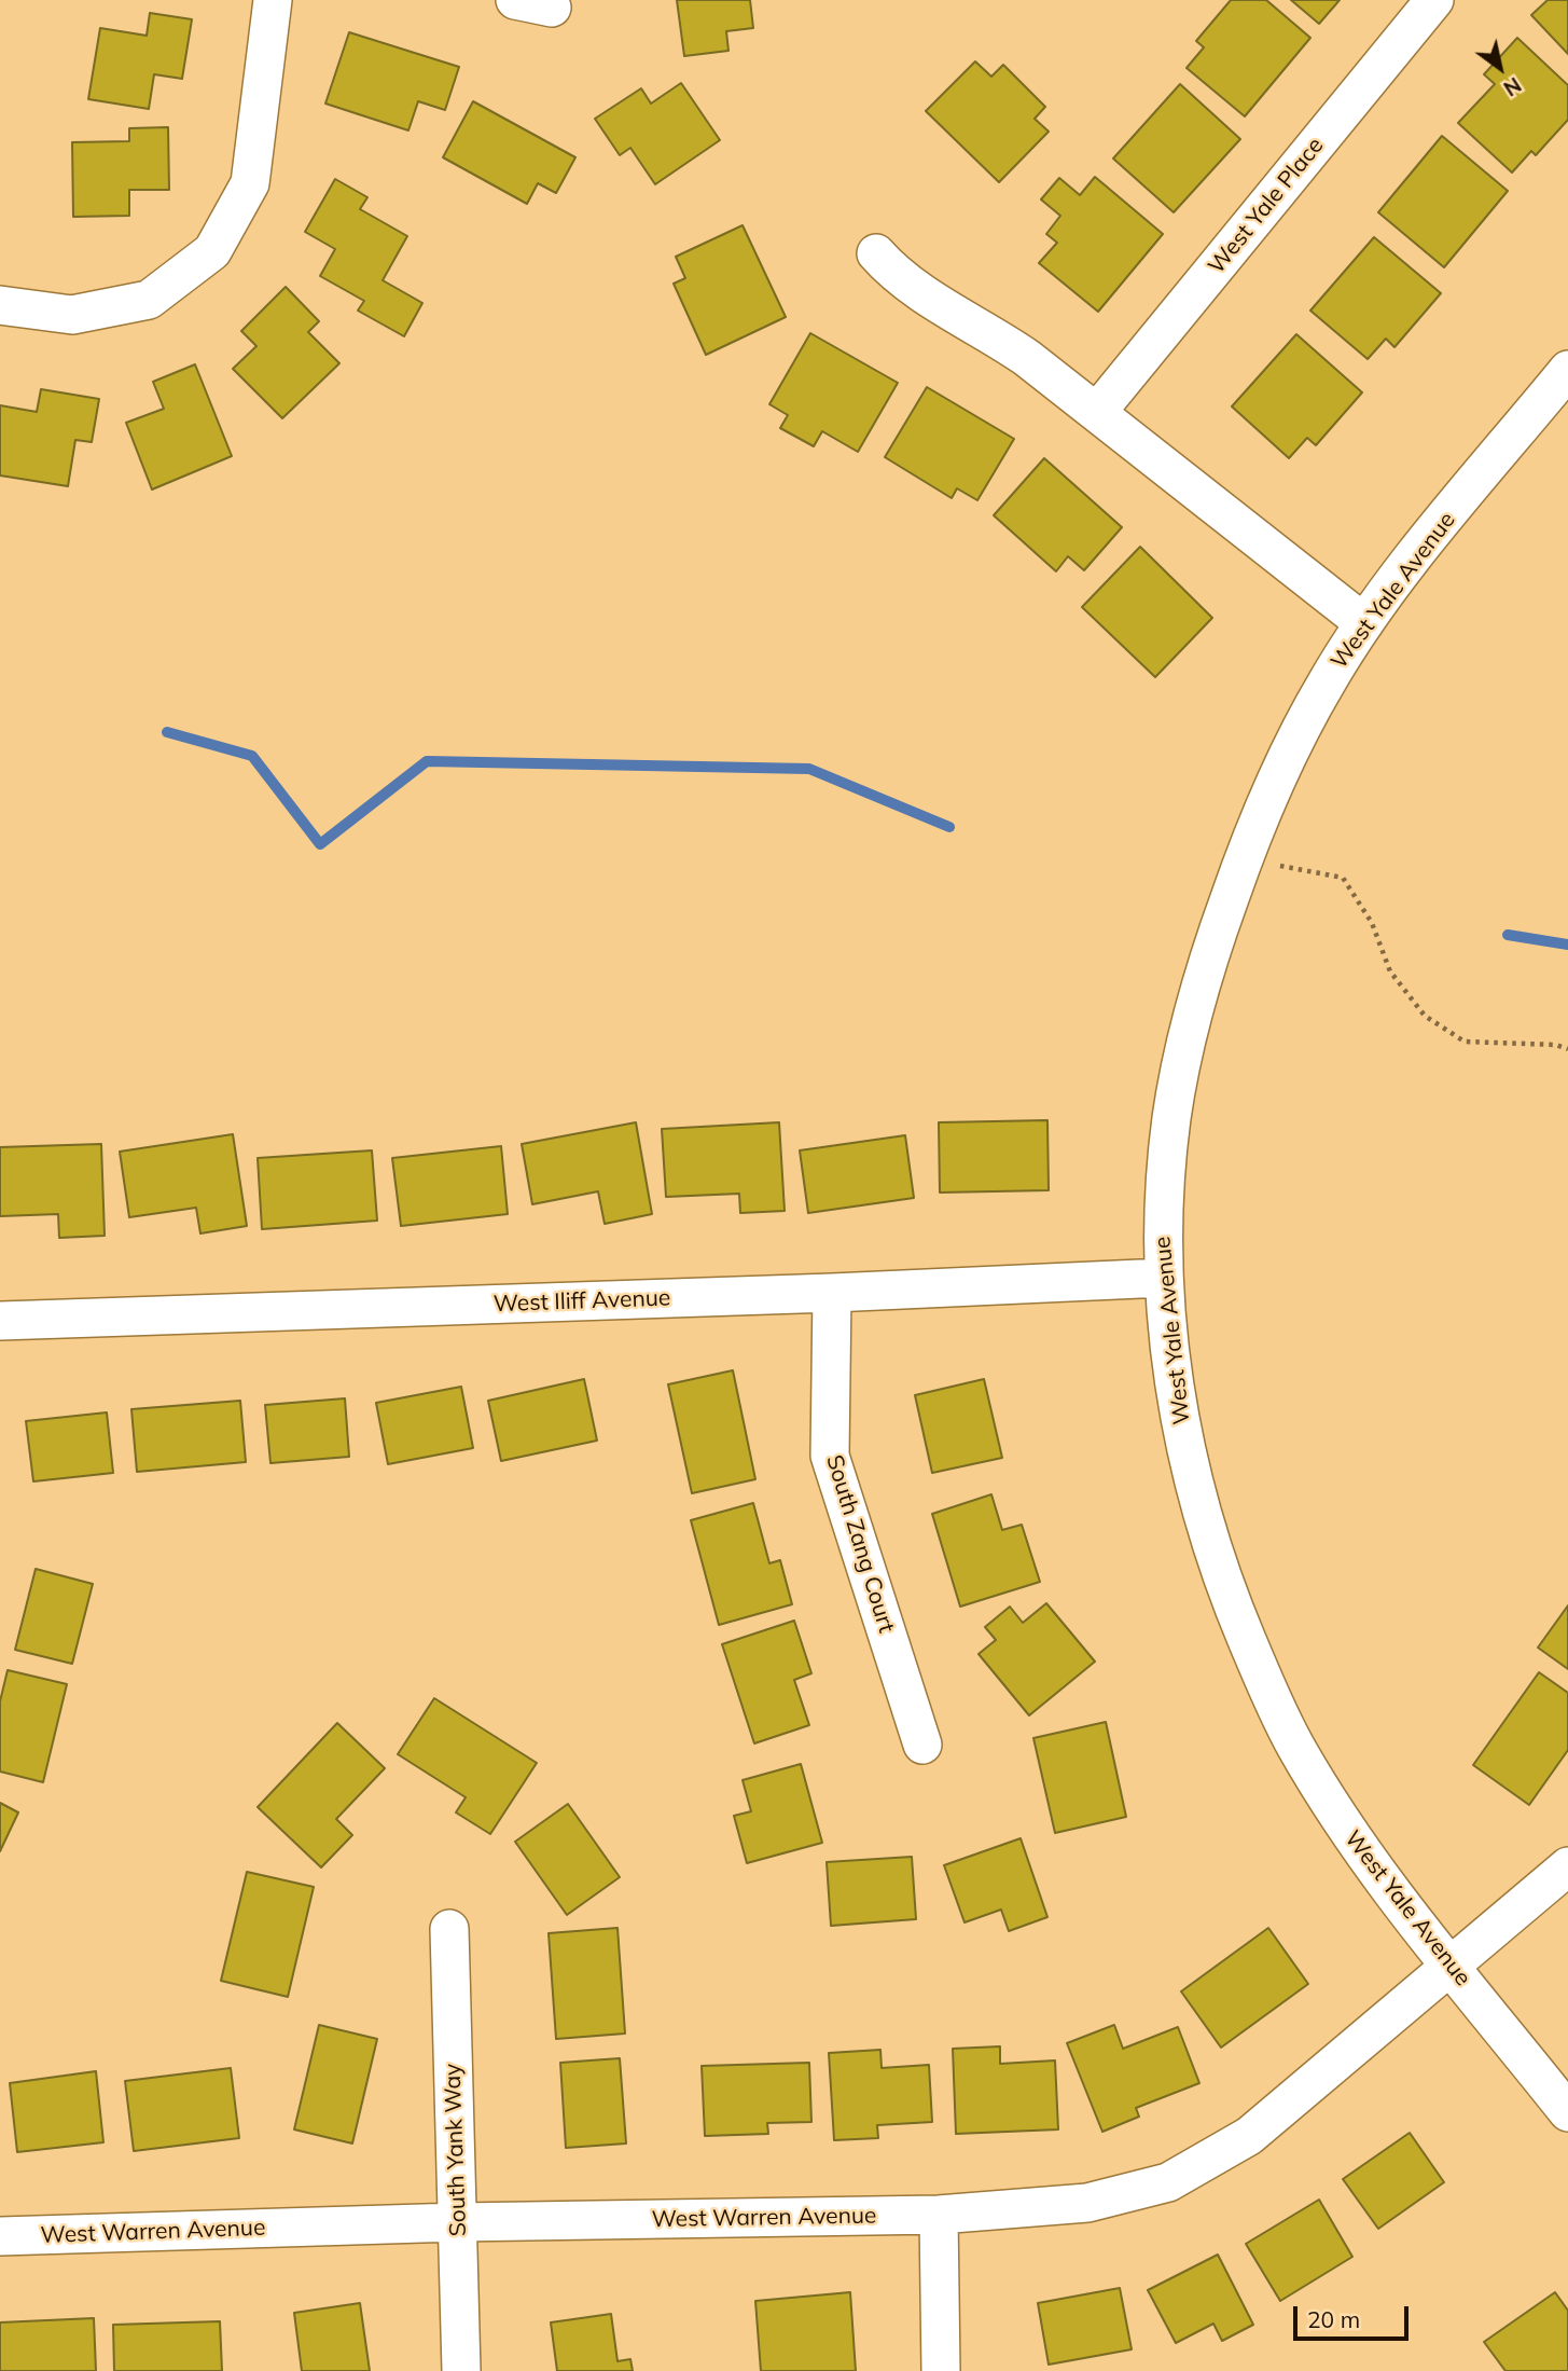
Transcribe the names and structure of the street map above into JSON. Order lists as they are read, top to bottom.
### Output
{
  "streets": {
    "street": [
      "West Yale Place",
      "West Yale Avenue",
      "West Iliff Avenue",
      "South Zang Court",
      "South Yank Way",
      "West Warren Avenue"
    ]
  },
  "crossings": [
    ["West Yale Avenue", "West Iliff Avenue"],
    ["West Yale Avenue", "West Warren Avenue"],
    ["West Iliff Avenue", "South Zang Court"],
    ["South Yank Way", "West Warren Avenue"]
  ],
  "scale_bar": "20 m",
  "north": "bottom right"
}
